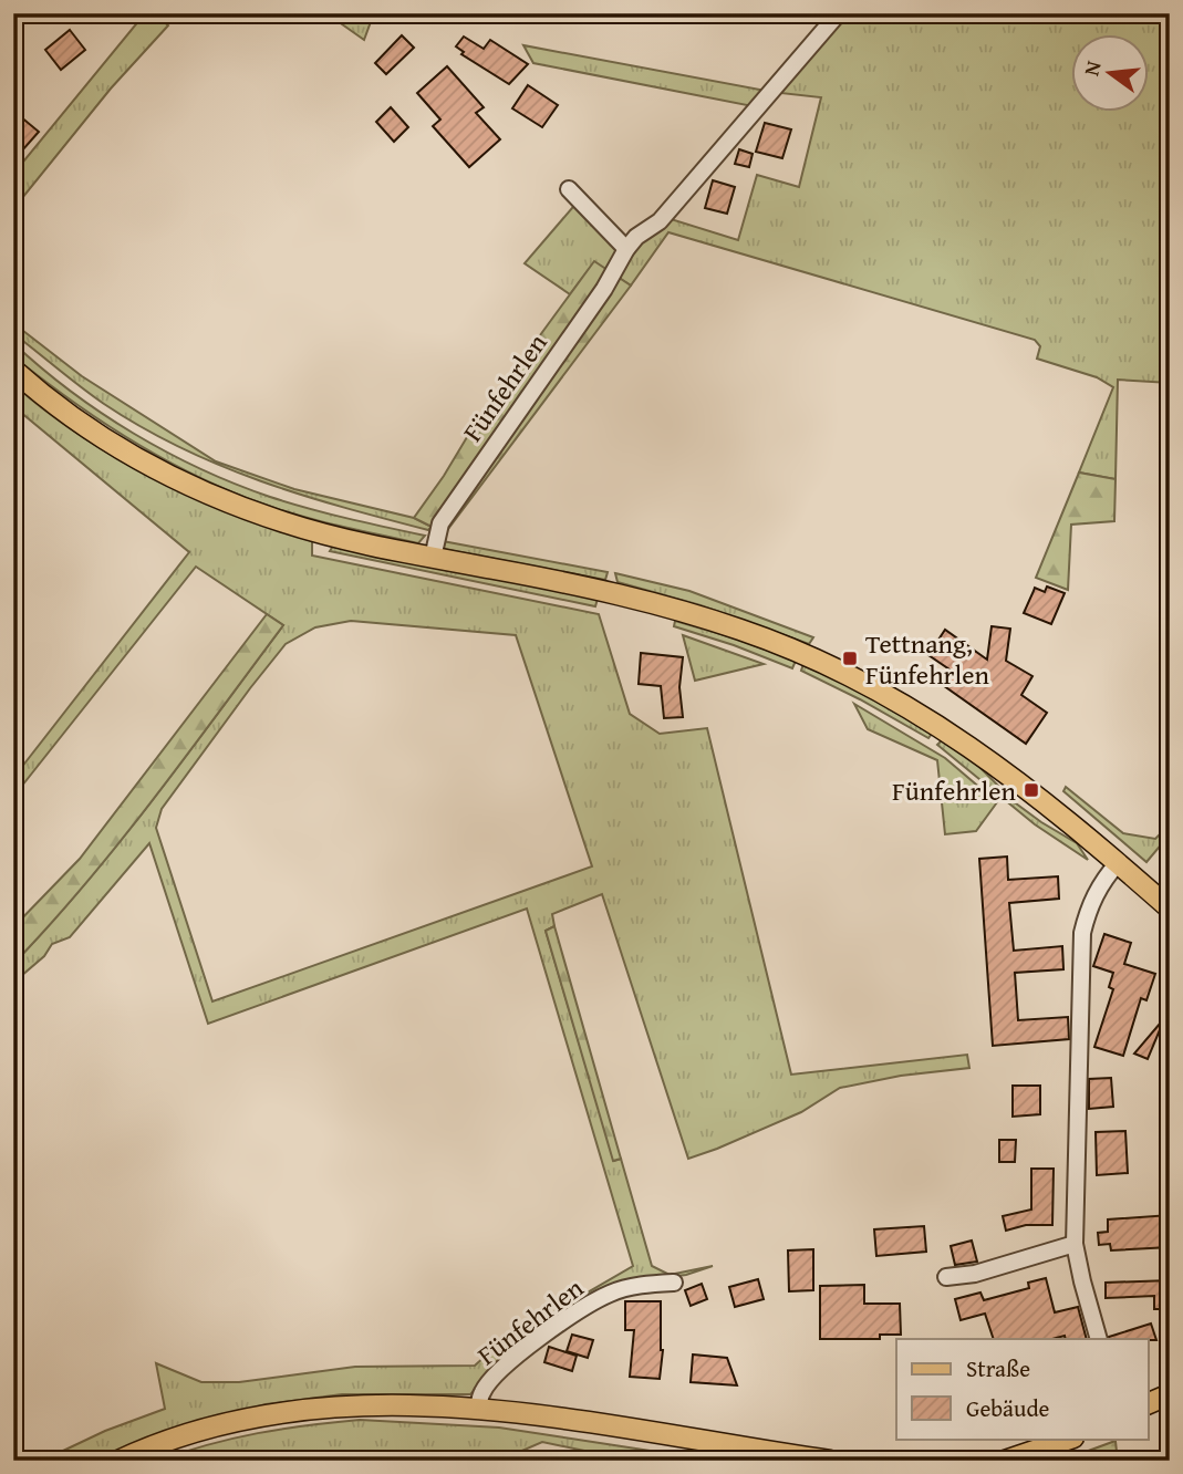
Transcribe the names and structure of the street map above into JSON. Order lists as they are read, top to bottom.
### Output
{
  "streets": {
    "street": ["Fünfehrlen"]
  },
  "places": {
    "transit": ["Tettnang, Fünfehrlen", "Fünfehrlen"]
  },
  "legend": ["Straße", "Gebäude"],
  "north": "left"
}
